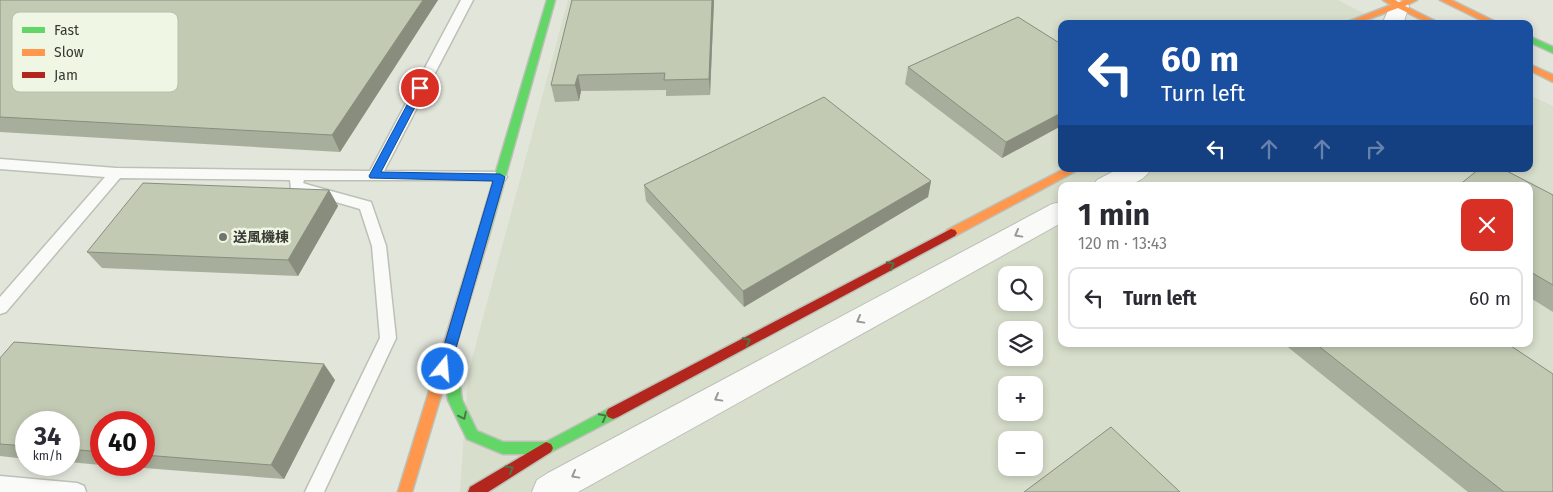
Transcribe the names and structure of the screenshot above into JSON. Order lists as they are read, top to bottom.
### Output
{
  "places": ["送風機棟"],
  "legend": ["Fast", "Slow", "Jam"],
  "page": {
    "turn": ["60 m", "Turn left"],
    "heading": ["1 min", "120 m · 13:43"],
    "map_buttons": ["+", "−"],
    "list": [
      {
        "name": "Turn left",
        "value": "60 m"
      }
    ],
    "speed": "34 km/h",
    "limit": "40"
  }
}
